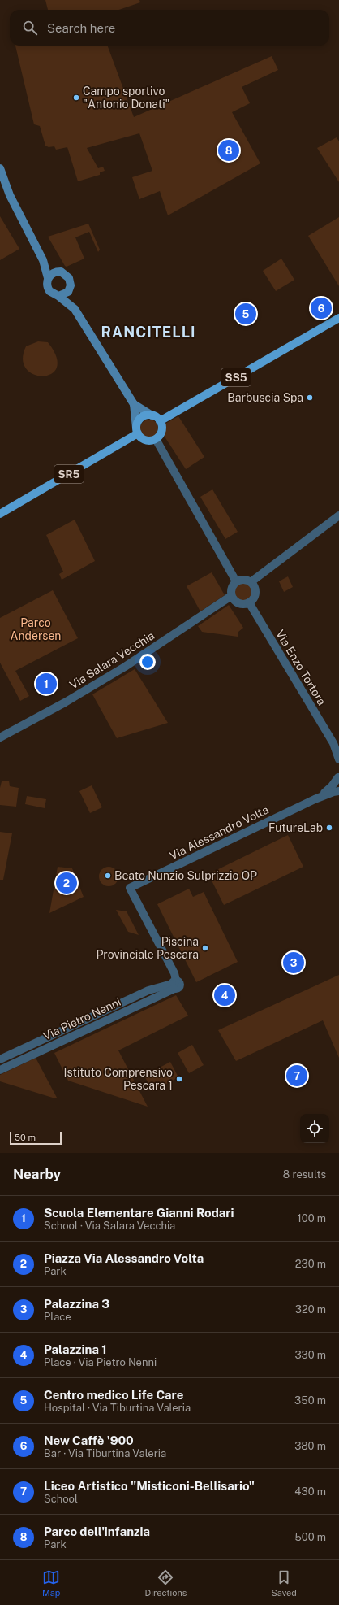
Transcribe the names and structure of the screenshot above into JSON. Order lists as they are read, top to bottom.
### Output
{
  "streets": {
    "main road": ["SS5", "SR5"],
    "street": [
      "Via Salara Vecchia",
      "Via Enzo Tortora",
      "Via Alessandro Volta",
      "Via Pietro Nenni"
    ]
  },
  "crossings": [
    ["SS5", "SR5"],
    ["Via Salara Vecchia", "Via Enzo Tortora"],
    ["Via Alessandro Volta", "Via Pietro Nenni"]
  ],
  "districts": ["RANCITELLI"],
  "parks": ["Parco Andersen"],
  "places": [
    "Campo sportivo \"Antonio Donati\"",
    "Barbuscia Spa",
    "FutureLab",
    "Beato Nunzio Sulprizzio OP",
    "Piscina Provinciale Pescara",
    "Istituto Comprensivo Pescara 1"
  ],
  "scale_bar": "50 m",
  "page": {
    "search": "Search here",
    "pins": [
      "8",
      "6",
      "5",
      "1",
      "2",
      "3",
      "4",
      "7"
    ],
    "scale": "50 m",
    "heading": ["Nearby", "8 results"],
    "list": [
      {
        "mark": "1",
        "name": "Scuola Elementare Gianni Rodari",
        "note": "School · Via Salara Vecchia",
        "value": "100 m"
      },
      {
        "mark": "2",
        "name": "Piazza Via Alessandro Volta",
        "note": "Park",
        "value": "230 m"
      },
      {
        "mark": "3",
        "name": "Palazzina 3",
        "note": "Place",
        "value": "320 m"
      },
      {
        "mark": "4",
        "name": "Palazzina 1",
        "note": "Place · Via Pietro Nenni",
        "value": "330 m"
      },
      {
        "mark": "5",
        "name": "Centro medico Life Care",
        "note": "Hospital · Via Tiburtina Valeria",
        "value": "350 m"
      },
      {
        "mark": "6",
        "name": "New Caffè '900",
        "note": "Bar · Via Tiburtina Valeria",
        "value": "380 m"
      },
      {
        "mark": "7",
        "name": "Liceo Artistico \"Misticoni-Bellisario\"",
        "note": "School",
        "value": "430 m"
      },
      {
        "mark": "8",
        "name": "Parco dell'infanzia",
        "note": "Park",
        "value": "500 m"
      }
    ],
    "nav": ["Map", "Directions", "Saved"]
  }
}
